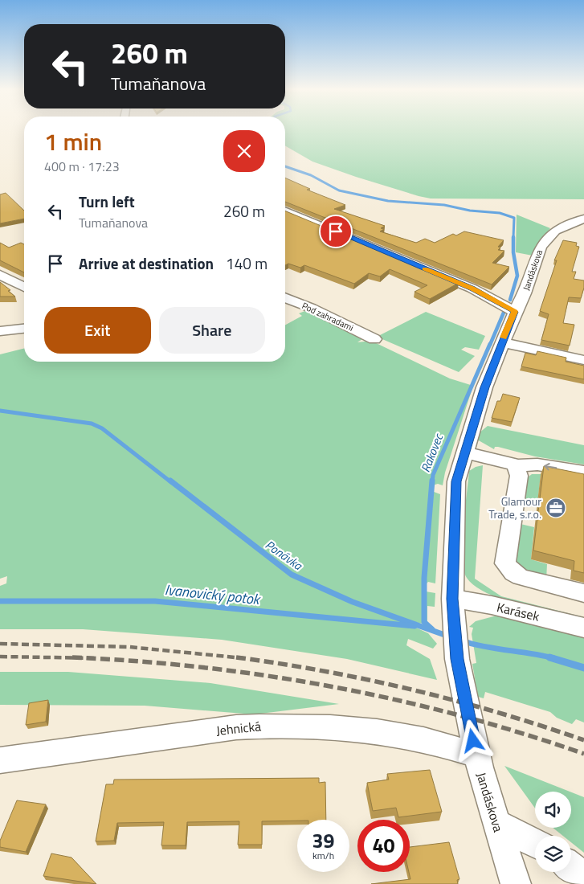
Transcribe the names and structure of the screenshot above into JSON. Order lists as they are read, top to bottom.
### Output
{
  "streets": {
    "street": [
      "Jandáskova",
      "Pod zahradami",
      "Karásek",
      "Jehnická"
    ]
  },
  "crossings": [
    ["Jandáskova", "Karásek"],
    ["Jandáskova", "Jehnická"]
  ],
  "water": ["Rakovec", "Ponávka", "Ivanovický potok"],
  "places": {
    "office": ["Glamour Trade, s.r.o."]
  },
  "page": {
    "turn": ["260 m", "Tumaňanova"],
    "heading": ["1 min", "400 m · 17:23"],
    "list": [
      {
        "name": "Turn left",
        "note": "Tumaňanova",
        "value": "260 m"
      },
      {
        "name": "Arrive at destination",
        "value": "140 m"
      }
    ],
    "buttons": ["Exit", "Share"],
    "speed": "39 km/h",
    "limit": "40"
  }
}
